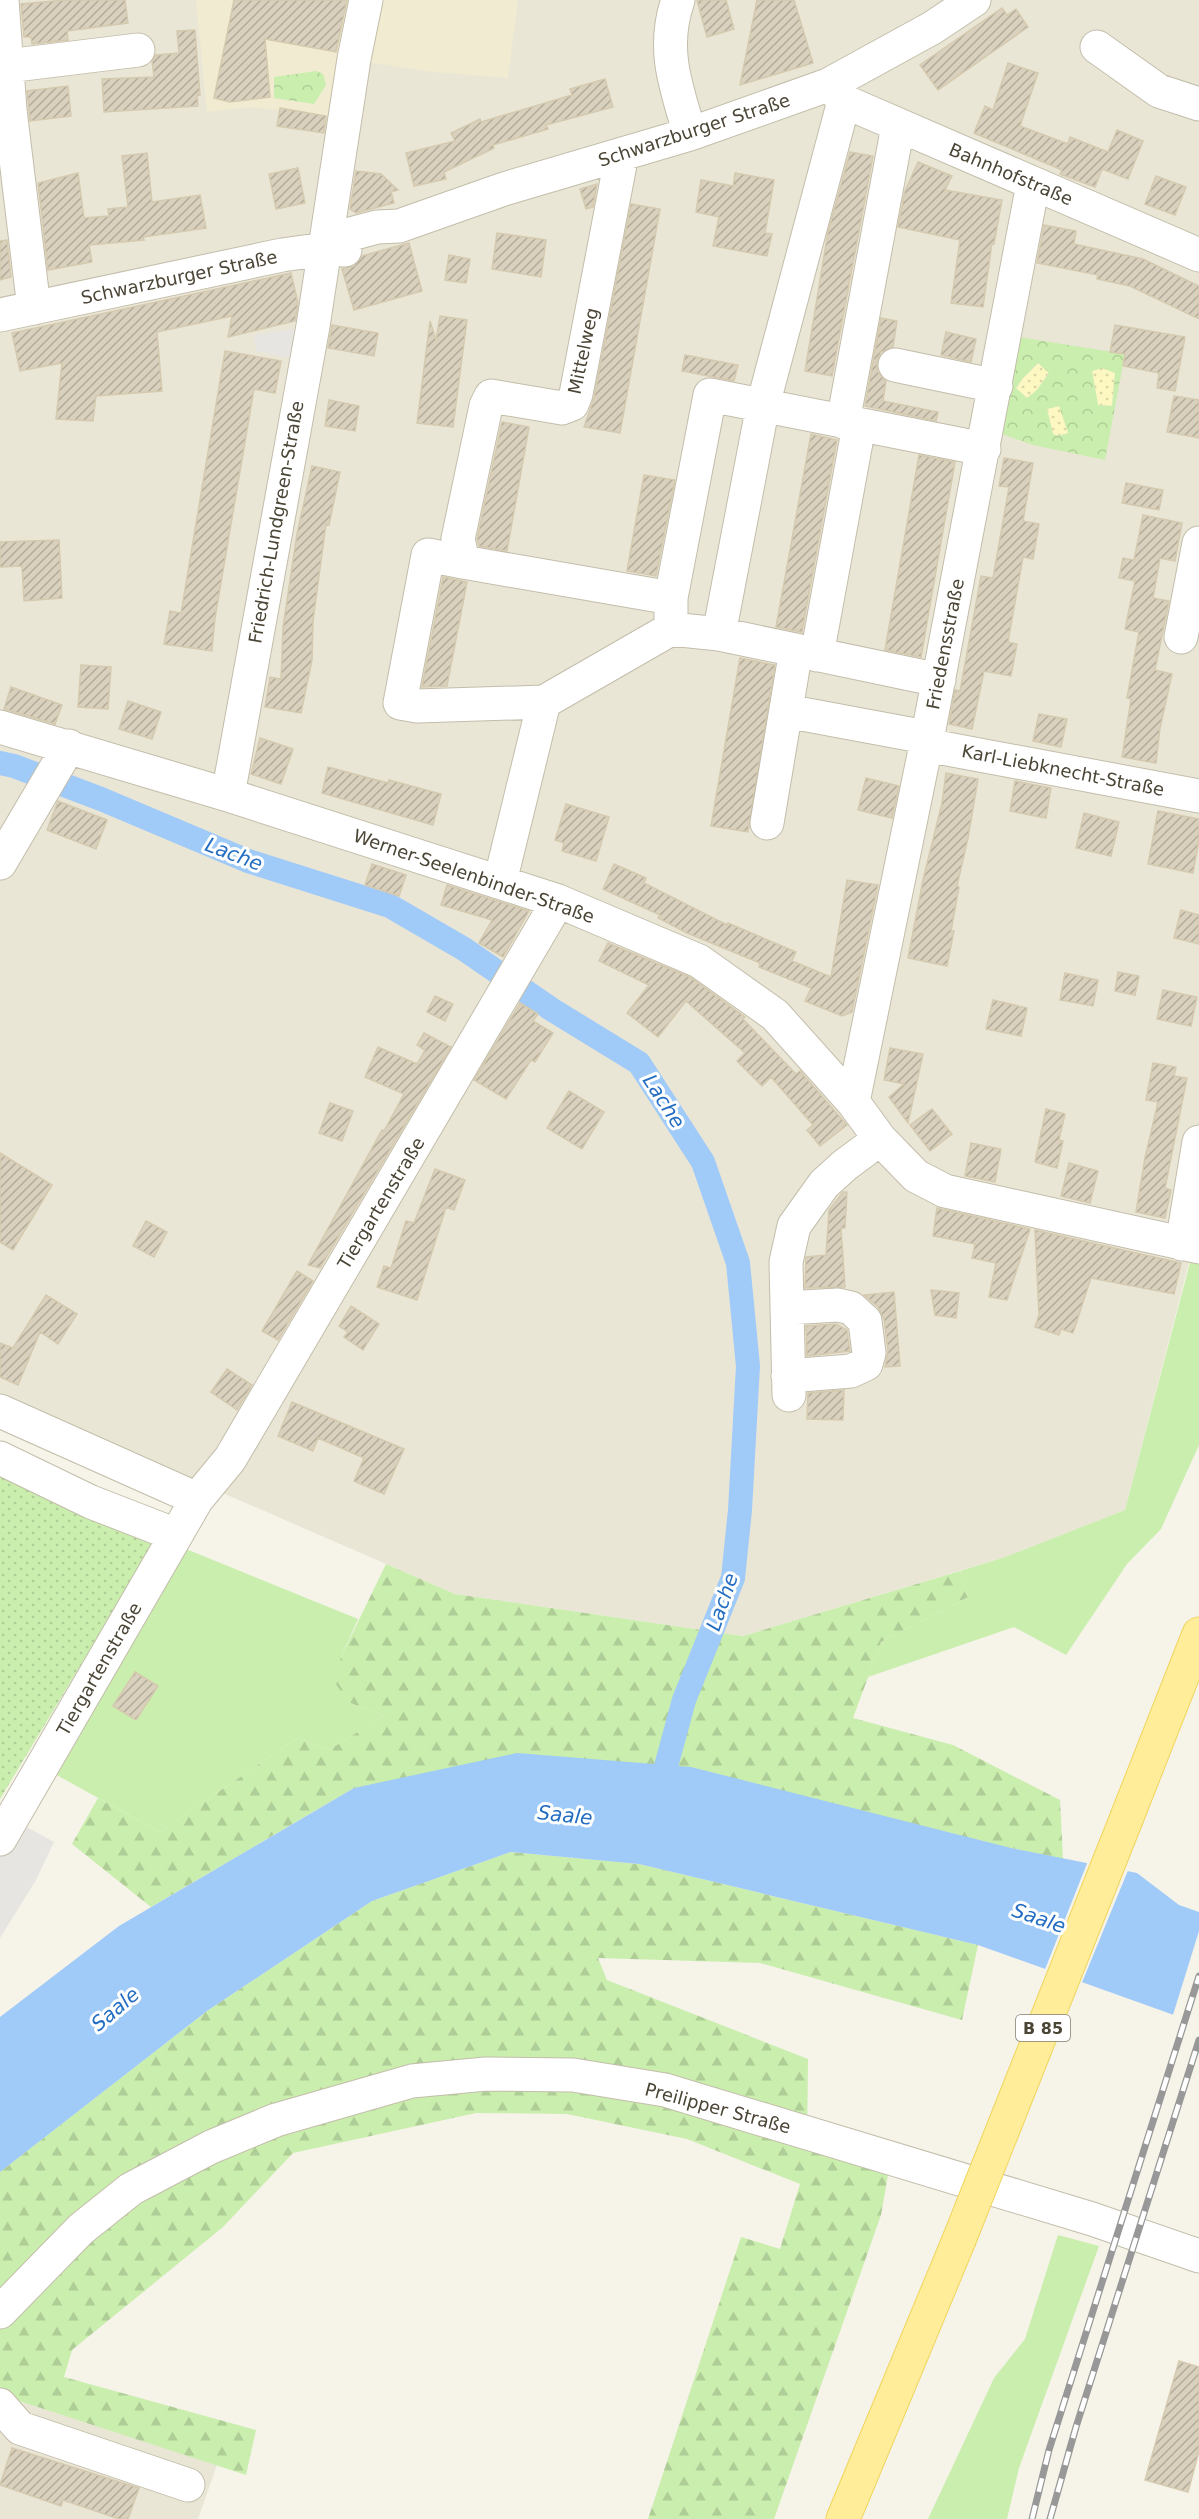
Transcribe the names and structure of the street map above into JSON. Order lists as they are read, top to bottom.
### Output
{
  "streets": {
    "main road": ["B 85"],
    "street": [
      "Schwarzburger Straße",
      "Bahnhofstraße",
      "Mittelweg",
      "Friedrich-Lundgreen-Straße",
      "Friedensstraße",
      "Karl-Liebknecht-Straße",
      "Werner-Seelenbinder-Straße",
      "Tiergartenstraße",
      "Preilipper Straße"
    ]
  },
  "crossings": [
    ["Schwarzburger Straße", "Bahnhofstraße"],
    ["Schwarzburger Straße", "Mittelweg"],
    ["Schwarzburger Straße", "Friedrich-Lundgreen-Straße"],
    ["Bahnhofstraße", "Friedensstraße"],
    ["Friedrich-Lundgreen-Straße", "Werner-Seelenbinder-Straße"],
    ["Friedensstraße", "Karl-Liebknecht-Straße"],
    ["Friedensstraße", "Werner-Seelenbinder-Straße"],
    ["Werner-Seelenbinder-Straße", "Tiergartenstraße"]
  ],
  "water": ["Lache", "Saale"]
}
